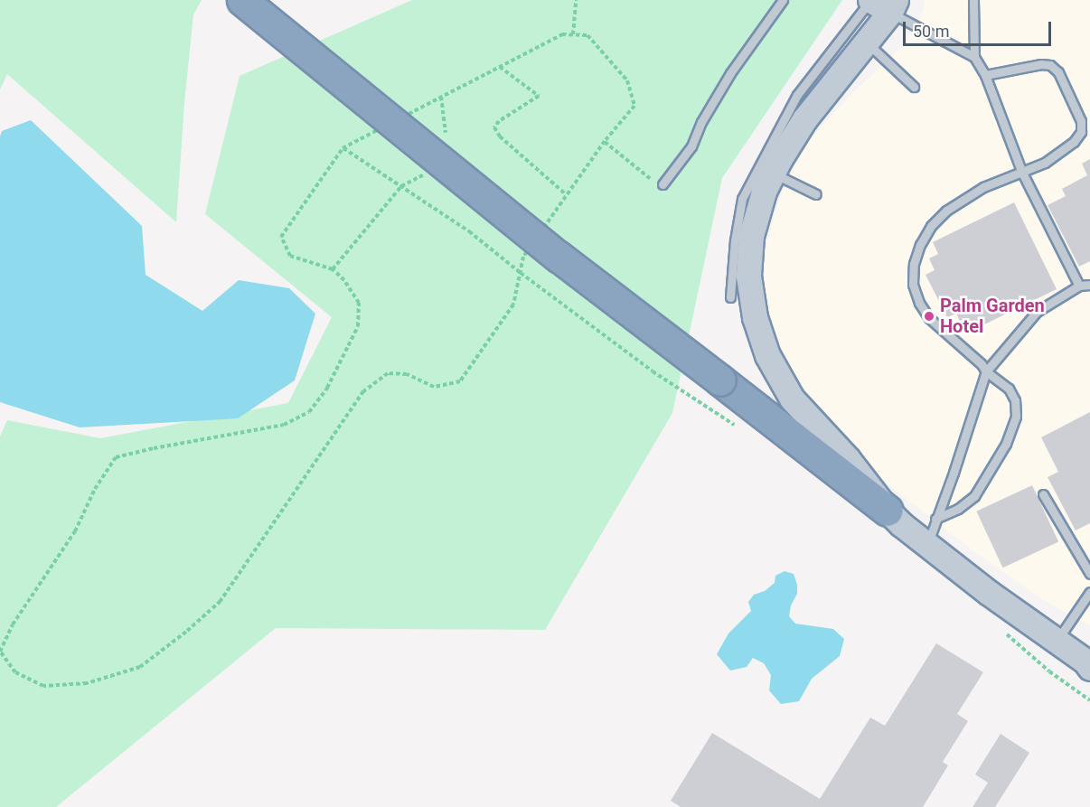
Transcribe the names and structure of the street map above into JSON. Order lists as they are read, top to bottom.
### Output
{
  "places": ["Palm Garden Hotel"],
  "scale_bar": "50 m"
}
